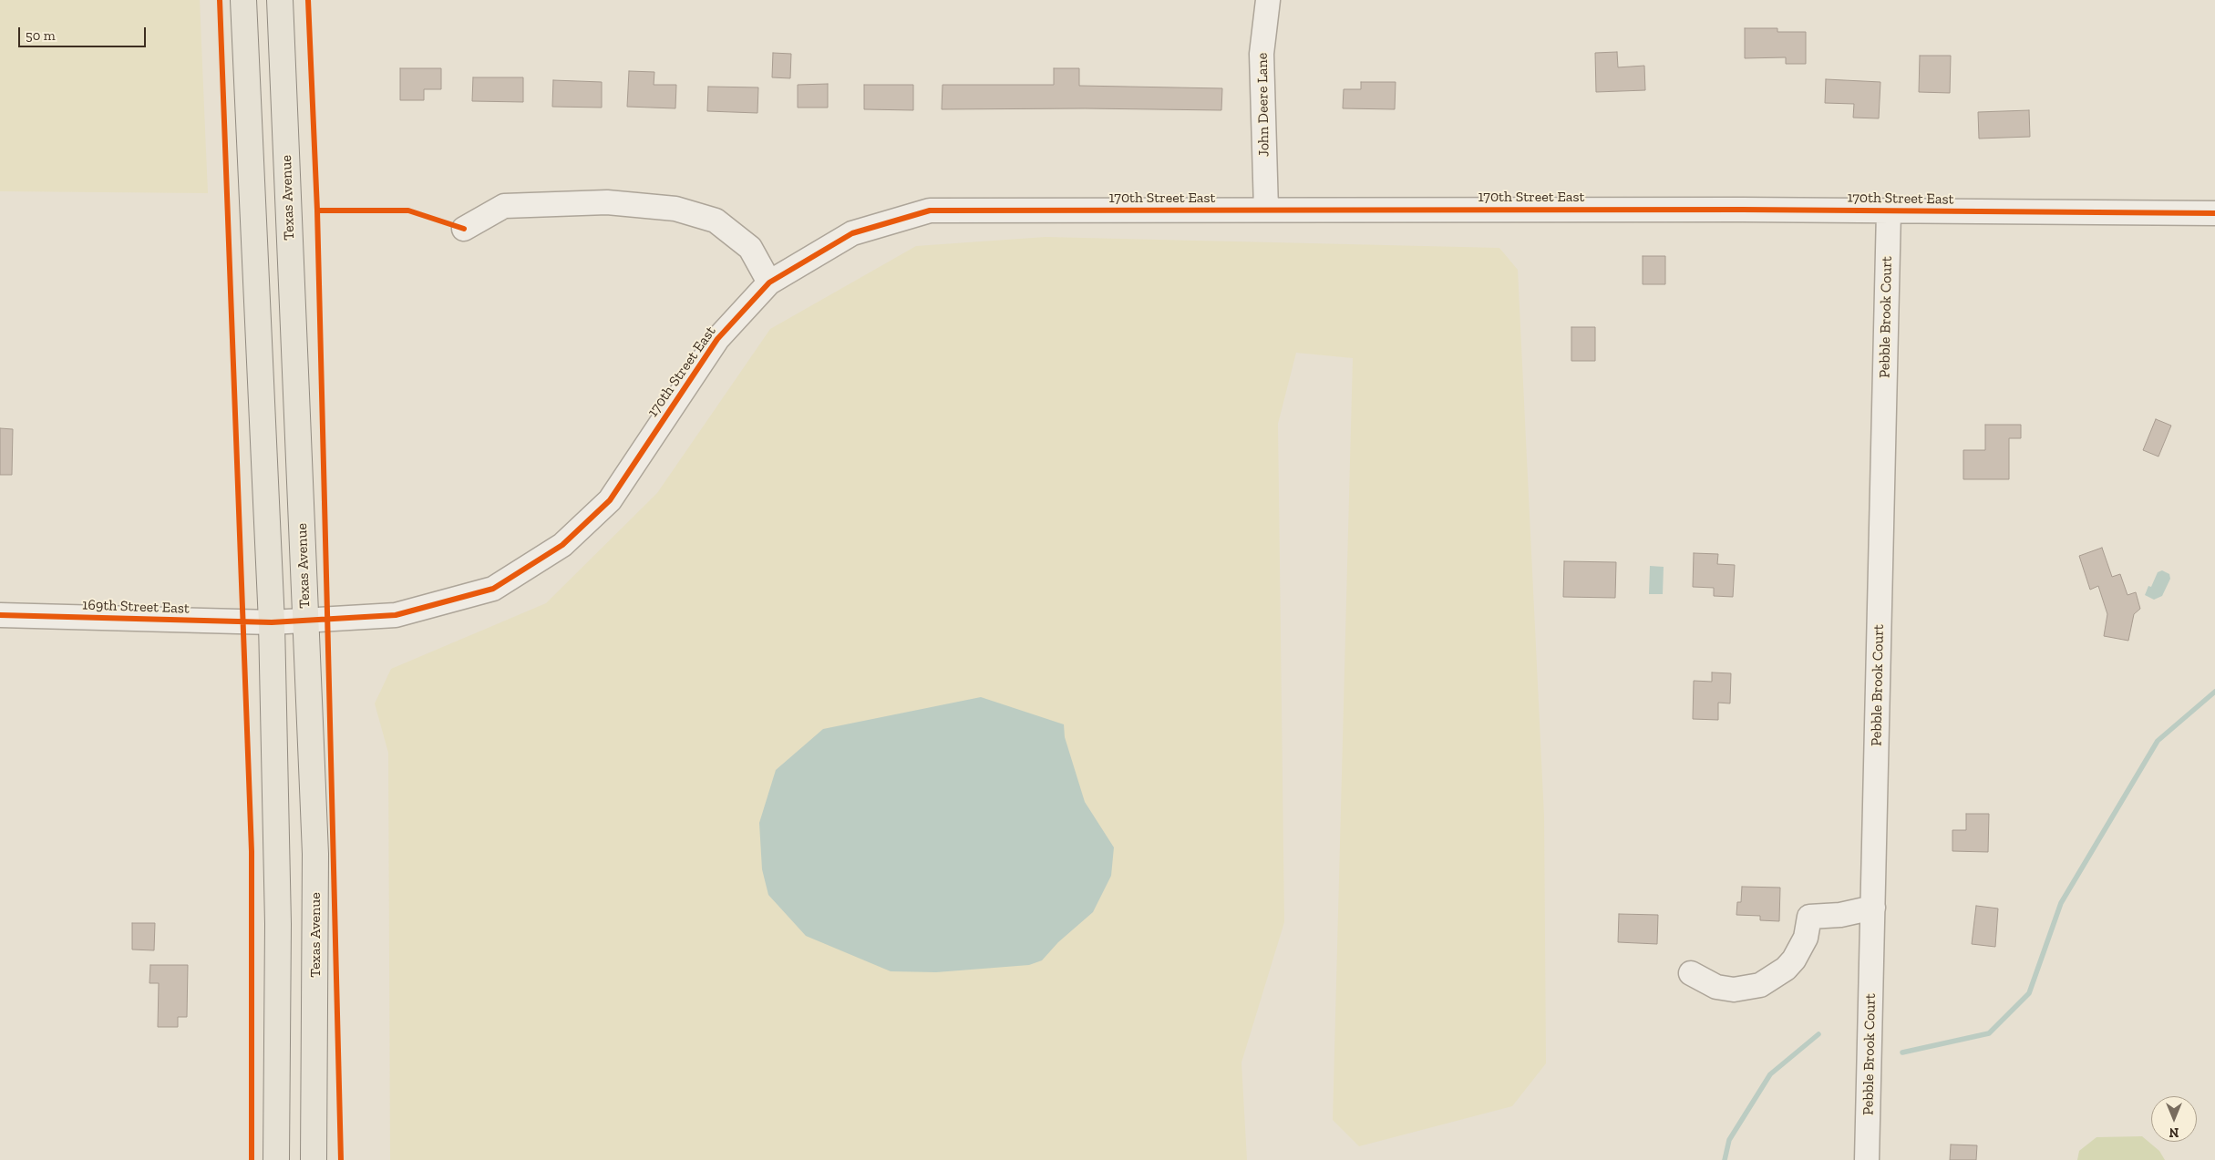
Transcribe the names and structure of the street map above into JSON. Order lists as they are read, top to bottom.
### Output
{
  "streets": {
    "main road": ["Texas Avenue"],
    "street": [
      "John Deere Lane",
      "170th Street East",
      "Pebble Brook Court",
      "169th Street East"
    ]
  },
  "crossings": [
    ["John Deere Lane", "170th Street East"],
    ["170th Street East", "Texas Avenue"],
    ["170th Street East", "Pebble Brook Court"],
    ["170th Street East", "169th Street East"]
  ],
  "scale_bar": "50 m",
  "north": "bottom"
}
